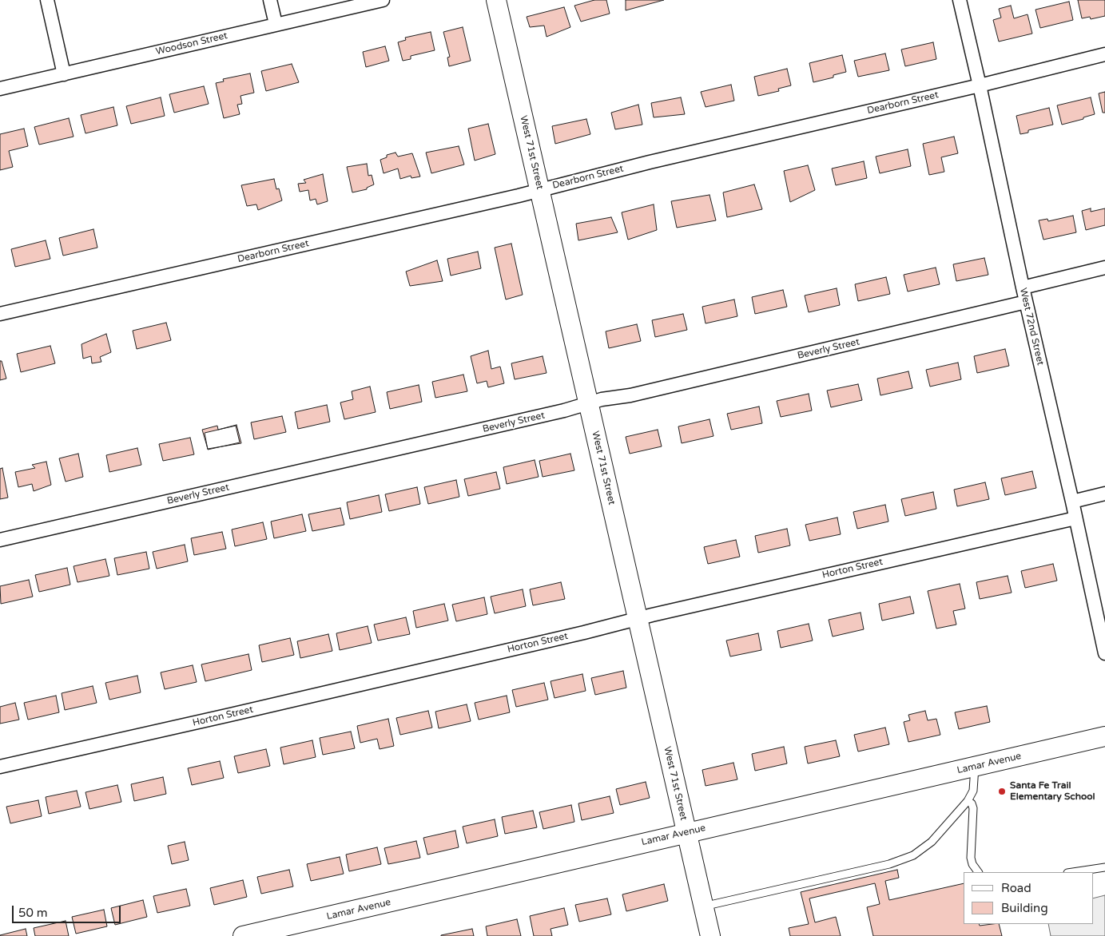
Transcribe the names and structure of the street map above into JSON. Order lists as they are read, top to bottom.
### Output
{
  "streets": {
    "street": [
      "Woodson Street",
      "Dearborn Street",
      "West 71st Street",
      "West 72nd Street",
      "Beverly Street",
      "Horton Street",
      "Lamar Avenue"
    ]
  },
  "crossings": [
    ["Dearborn Street", "West 71st Street"],
    ["Dearborn Street", "West 72nd Street"],
    ["West 71st Street", "Beverly Street"],
    ["West 71st Street", "Horton Street"],
    ["West 71st Street", "Lamar Avenue"],
    ["West 72nd Street", "Beverly Street"],
    ["West 72nd Street", "Horton Street"]
  ],
  "places": ["Santa Fe Trail Elementary School"],
  "legend": ["Road", "Building"],
  "scale_bar": "50 m"
}
